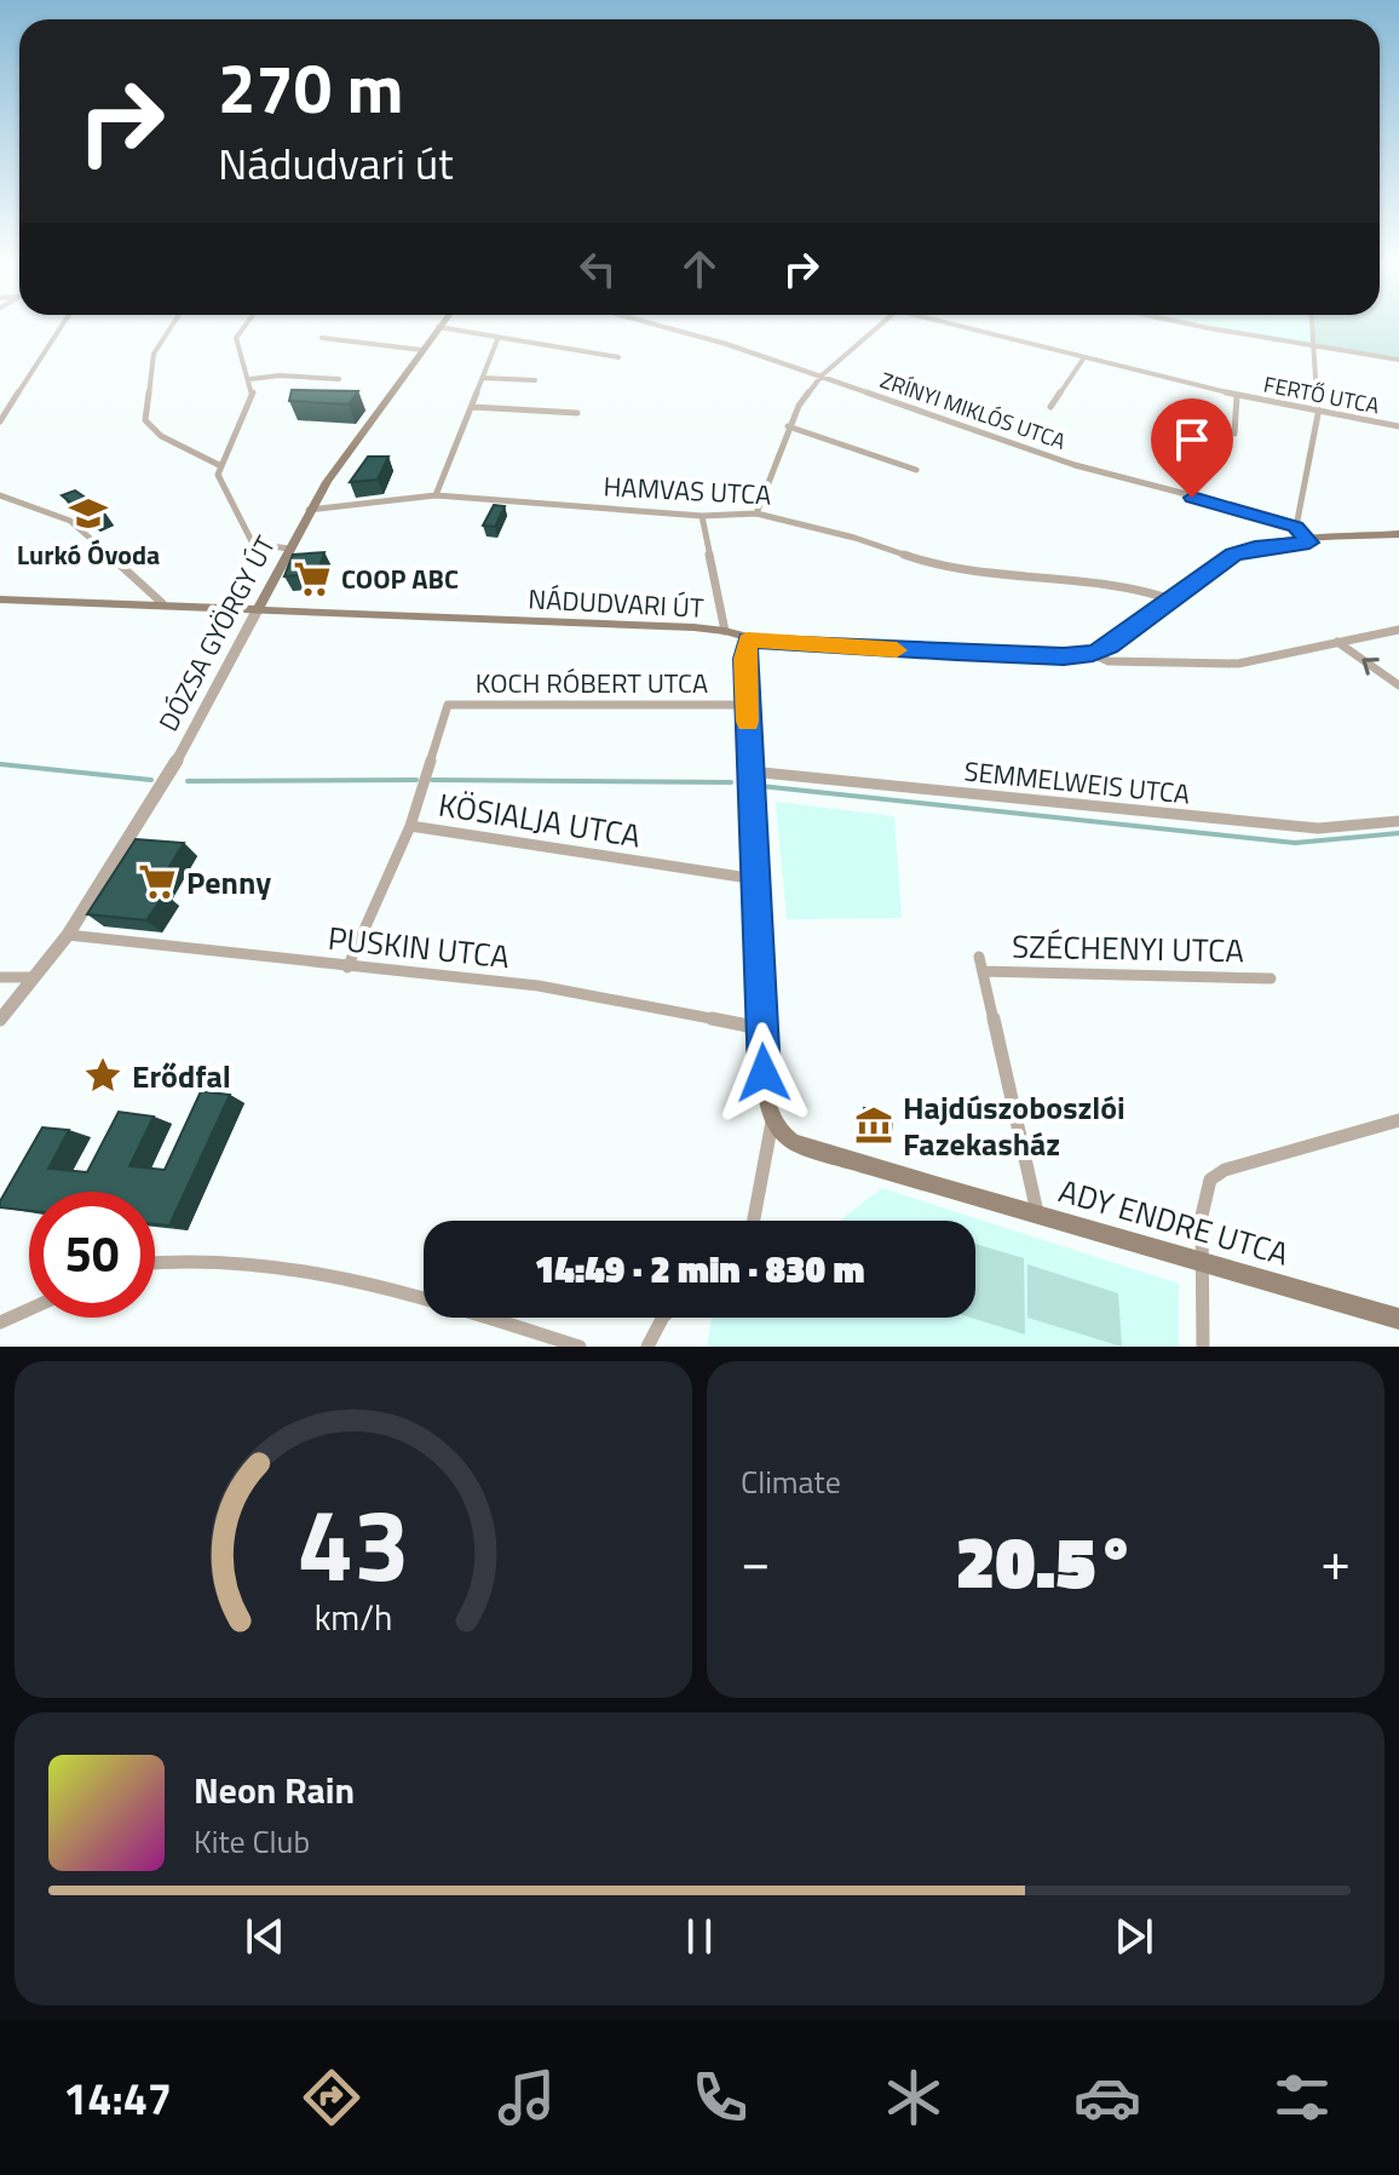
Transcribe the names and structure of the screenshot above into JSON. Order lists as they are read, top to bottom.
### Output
{
  "streets": {
    "main road": ["NÁDUDVARI ÚT", "DÓZSA GYÖRGY ÚT", "ADY ENDRE UTCA"],
    "street": [
      "FERTŐ UTCA",
      "ZRÍNYI MIKLÓS UTCA",
      "HAMVAS UTCA",
      "KOCH RÓBERT UTCA",
      "SEMMELWEIS UTCA",
      "KÖSIALJA UTCA",
      "PUSKIN UTCA",
      "SZÉCHENYI UTCA"
    ]
  },
  "crossings": [
    ["HAMVAS UTCA", "DÓZSA GYÖRGY ÚT"],
    ["NÁDUDVARI ÚT", "DÓZSA GYÖRGY ÚT"],
    ["DÓZSA GYÖRGY ÚT", "PUSKIN UTCA"],
    ["KOCH RÓBERT UTCA", "KÖSIALJA UTCA"],
    ["KÖSIALJA UTCA", "PUSKIN UTCA"],
    ["SZÉCHENYI UTCA", "ADY ENDRE UTCA"]
  ],
  "places": {
    "school or university": ["Lurkó Óvoda"],
    "supermarket": ["COOP ABC", "Penny"],
    "place": ["Erődfal"],
    "museum": ["Hajdúszoboszlói Fazekasház"]
  },
  "page": {
    "turn": ["270 m", "Nádudvari út"],
    "limit": "50",
    "trip": "14:49 · 2 min · 830 m",
    "tile": "Climate",
    "heat": ["−", "20.5°", "+"],
    "song": ["Neon Rain", "Kite Club"],
    "tabs": "14:47",
    "gauge": ["43", "km/h"]
  }
}
